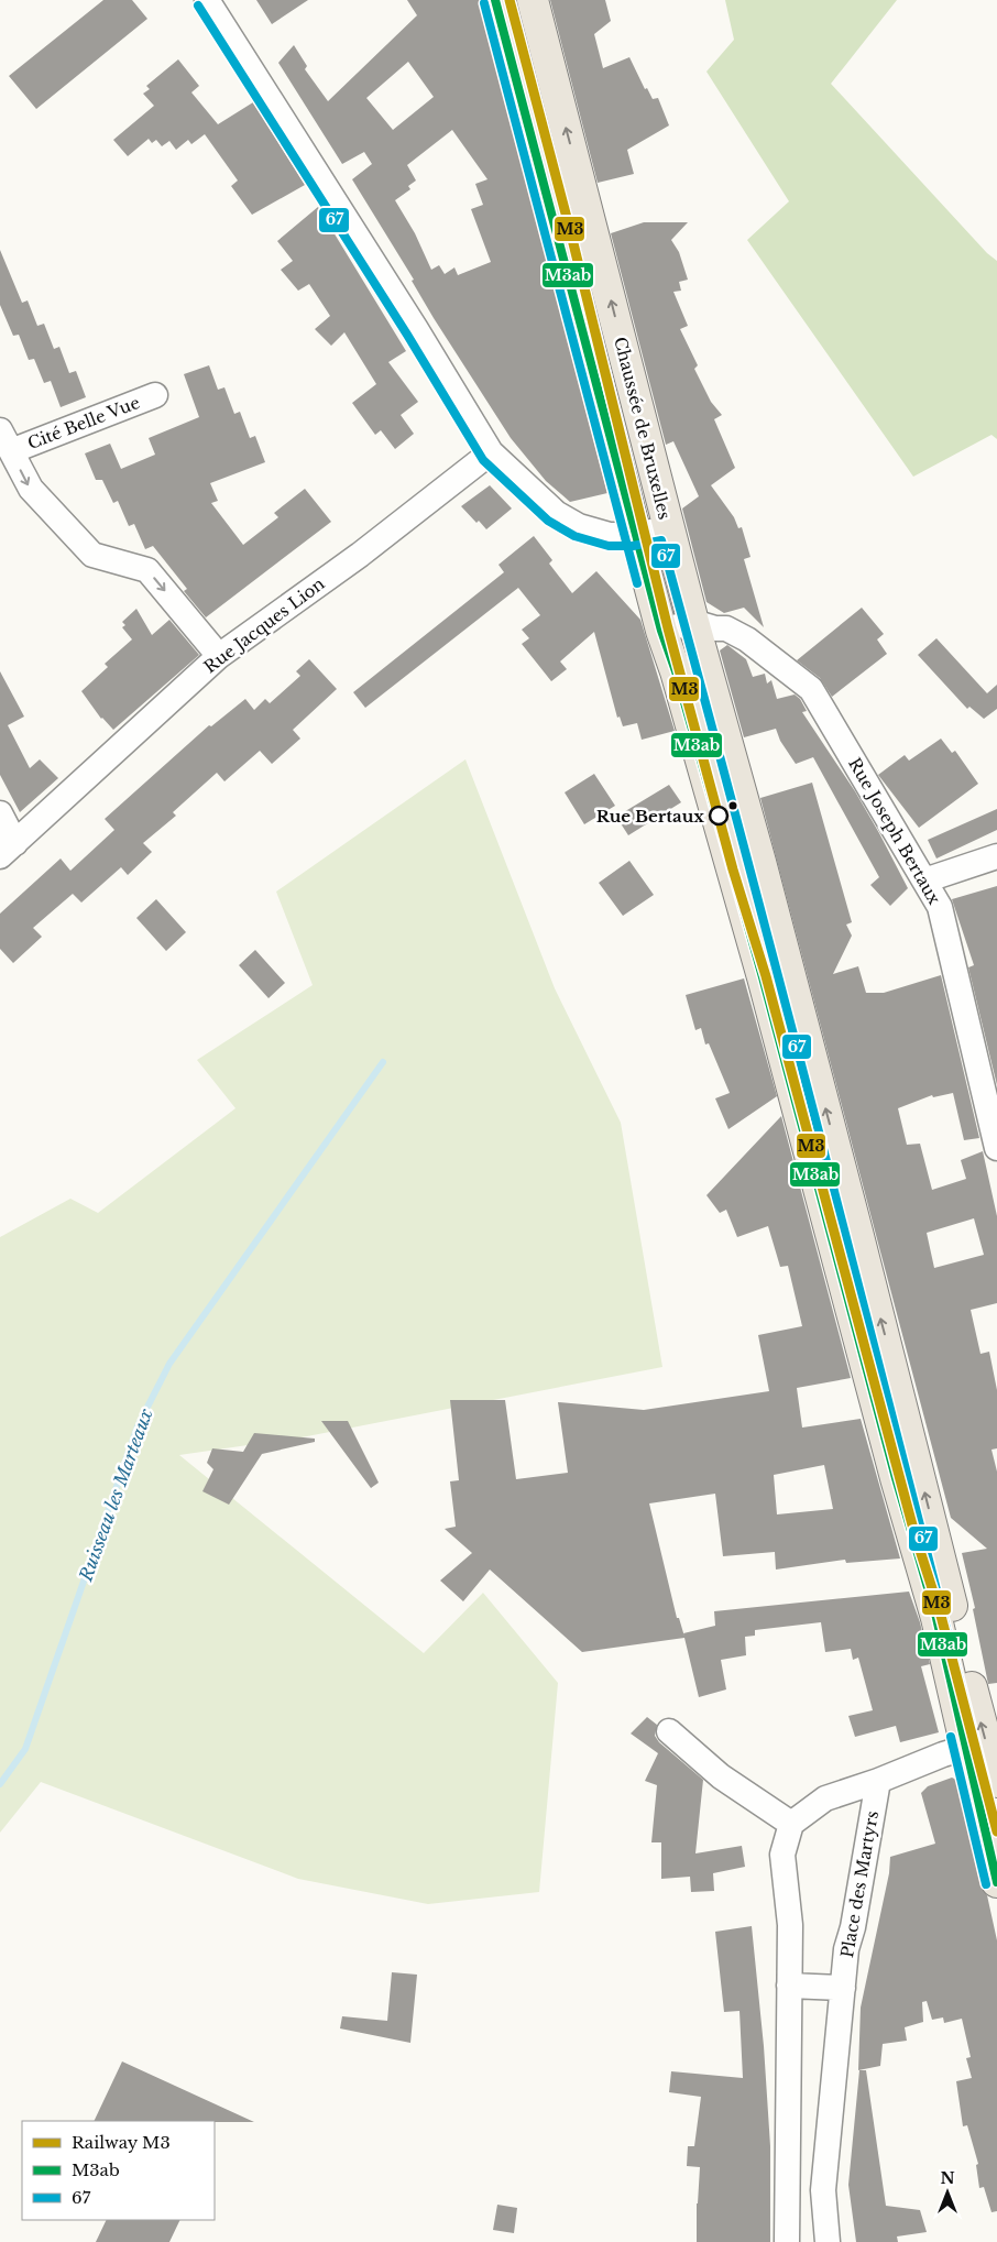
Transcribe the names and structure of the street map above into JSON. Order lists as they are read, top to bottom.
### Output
{
  "streets": {
    "main road": ["Chaussée de Bruxelles"],
    "street": [
      "Cité Belle Vue",
      "Rue Jacques Lion",
      "Rue Joseph Bertaux",
      "Place des Martyrs"
    ]
  },
  "crossings": [
    ["Cité Belle Vue", "Rue Jacques Lion"],
    ["Chaussée de Bruxelles", "Rue Joseph Bertaux"],
    ["Chaussée de Bruxelles", "Place des Martyrs"]
  ],
  "one_way": ["Cité Belle Vue"],
  "water": ["Ruisseau les Marteaux"],
  "places": ["Rue Bertaux"],
  "lines": ["rail line M3", "transit line M3ab", "transit line 67"],
  "legend": ["Railway M3", "M3ab", "67"],
  "north": "top"
}
